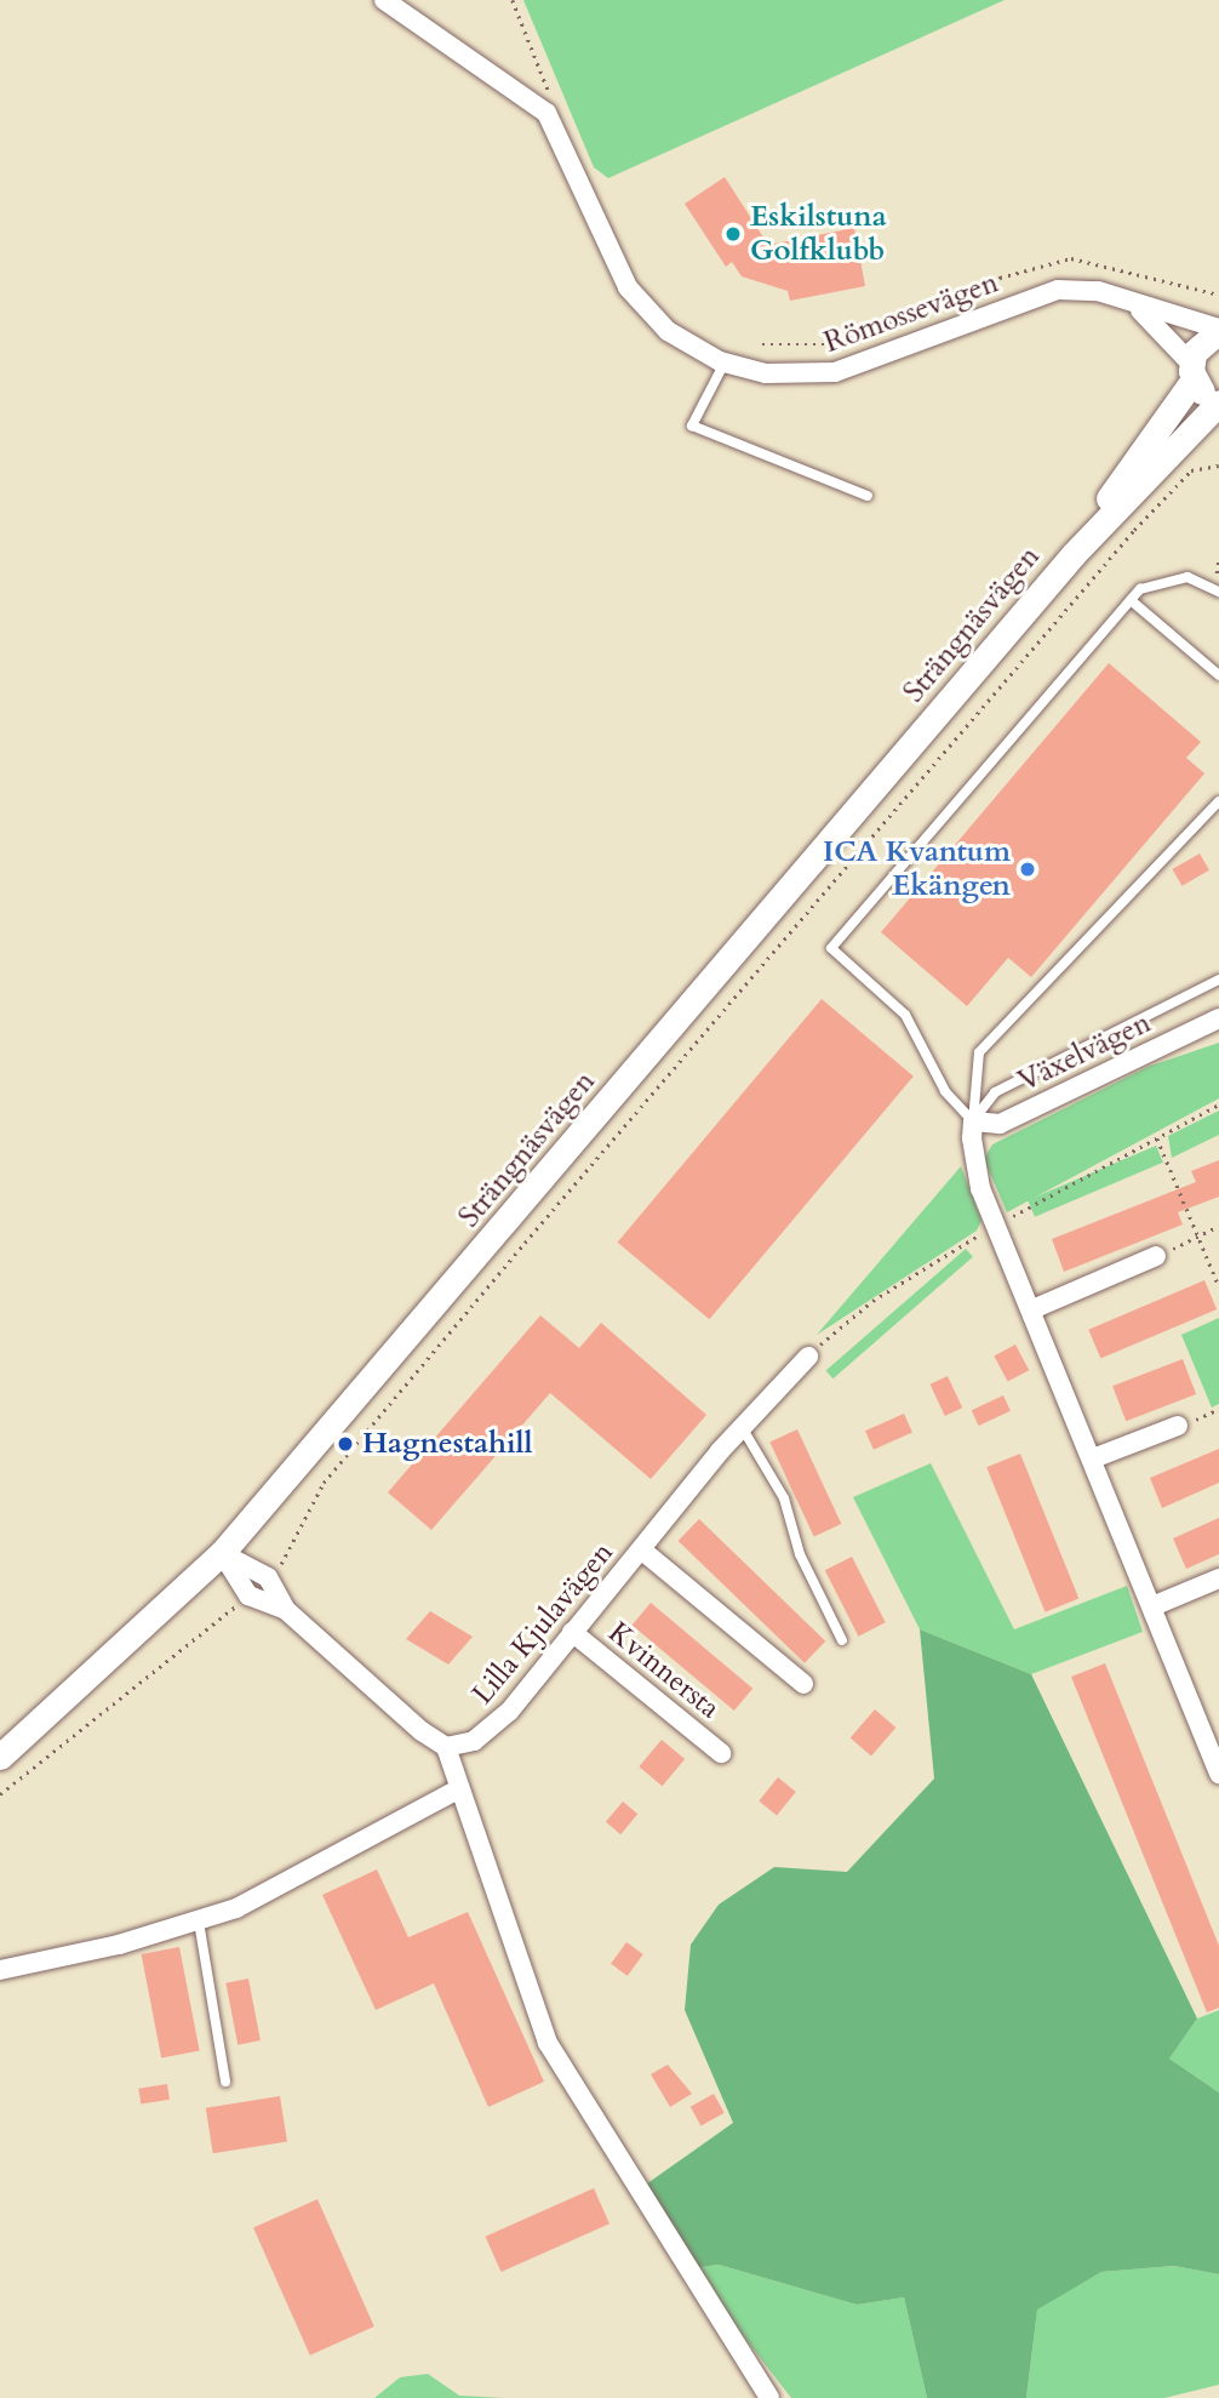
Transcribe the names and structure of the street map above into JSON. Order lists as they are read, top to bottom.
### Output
{
  "streets": {
    "main road": ["Strängnäsvägen"],
    "street": [
      "Römossevägen",
      "Växelvägen",
      "Lilla Kjulavägen",
      "Kvinnersta"
    ]
  },
  "crossings": [
    ["Römossevägen", "Strängnäsvägen"],
    ["Lilla Kjulavägen", "Kvinnersta"]
  ],
  "places": ["Eskilstuna Golfklubb", "ICA Kvantum Ekängen", "Hagnestahill"]
}
